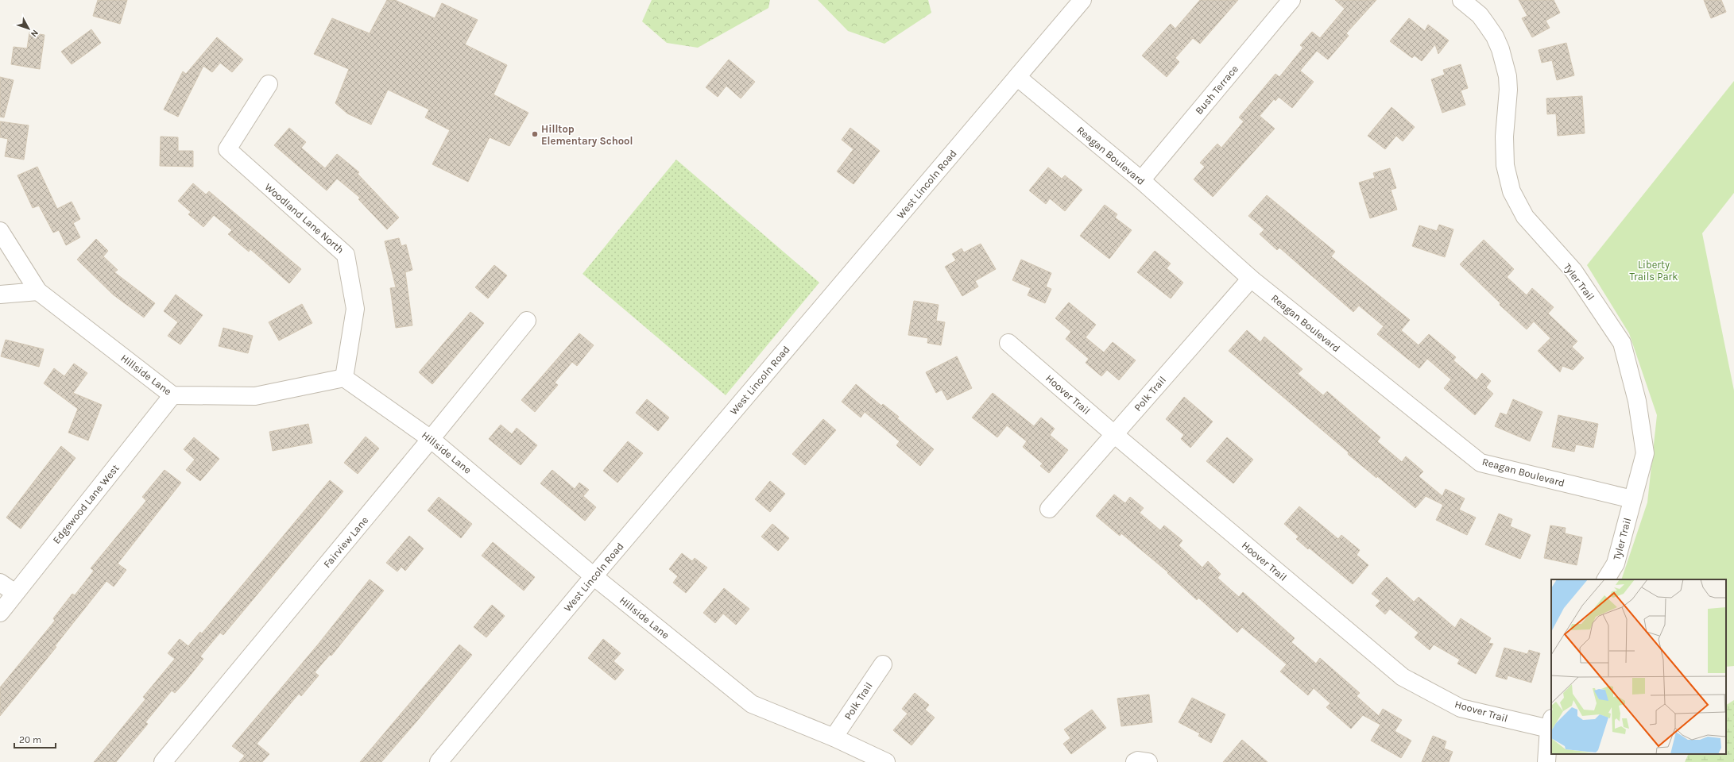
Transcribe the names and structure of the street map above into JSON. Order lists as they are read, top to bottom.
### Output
{
  "streets": {
    "street": [
      "Bush Terrace",
      "Reagan Boulevard",
      "West Lincoln Road",
      "Woodland Lane North",
      "Tyler Trail",
      "Hillside Lane",
      "Polk Trail",
      "Hoover Trail",
      "Edgewood Lane West",
      "Fairview Lane"
    ]
  },
  "crossings": [
    ["Bush Terrace", "Reagan Boulevard"],
    ["Reagan Boulevard", "West Lincoln Road"],
    ["Reagan Boulevard", "Tyler Trail"],
    ["Reagan Boulevard", "Polk Trail"],
    ["West Lincoln Road", "Hillside Lane"],
    ["Woodland Lane North", "Hillside Lane"],
    ["Hillside Lane", "Polk Trail"],
    ["Hillside Lane", "Edgewood Lane West"],
    ["Hillside Lane", "Fairview Lane"],
    ["Polk Trail", "Hoover Trail"]
  ],
  "parks": ["Liberty Trails Park"],
  "places": ["Hilltop Elementary School"],
  "scale_bar": "20 m",
  "north": "bottom right"
}
